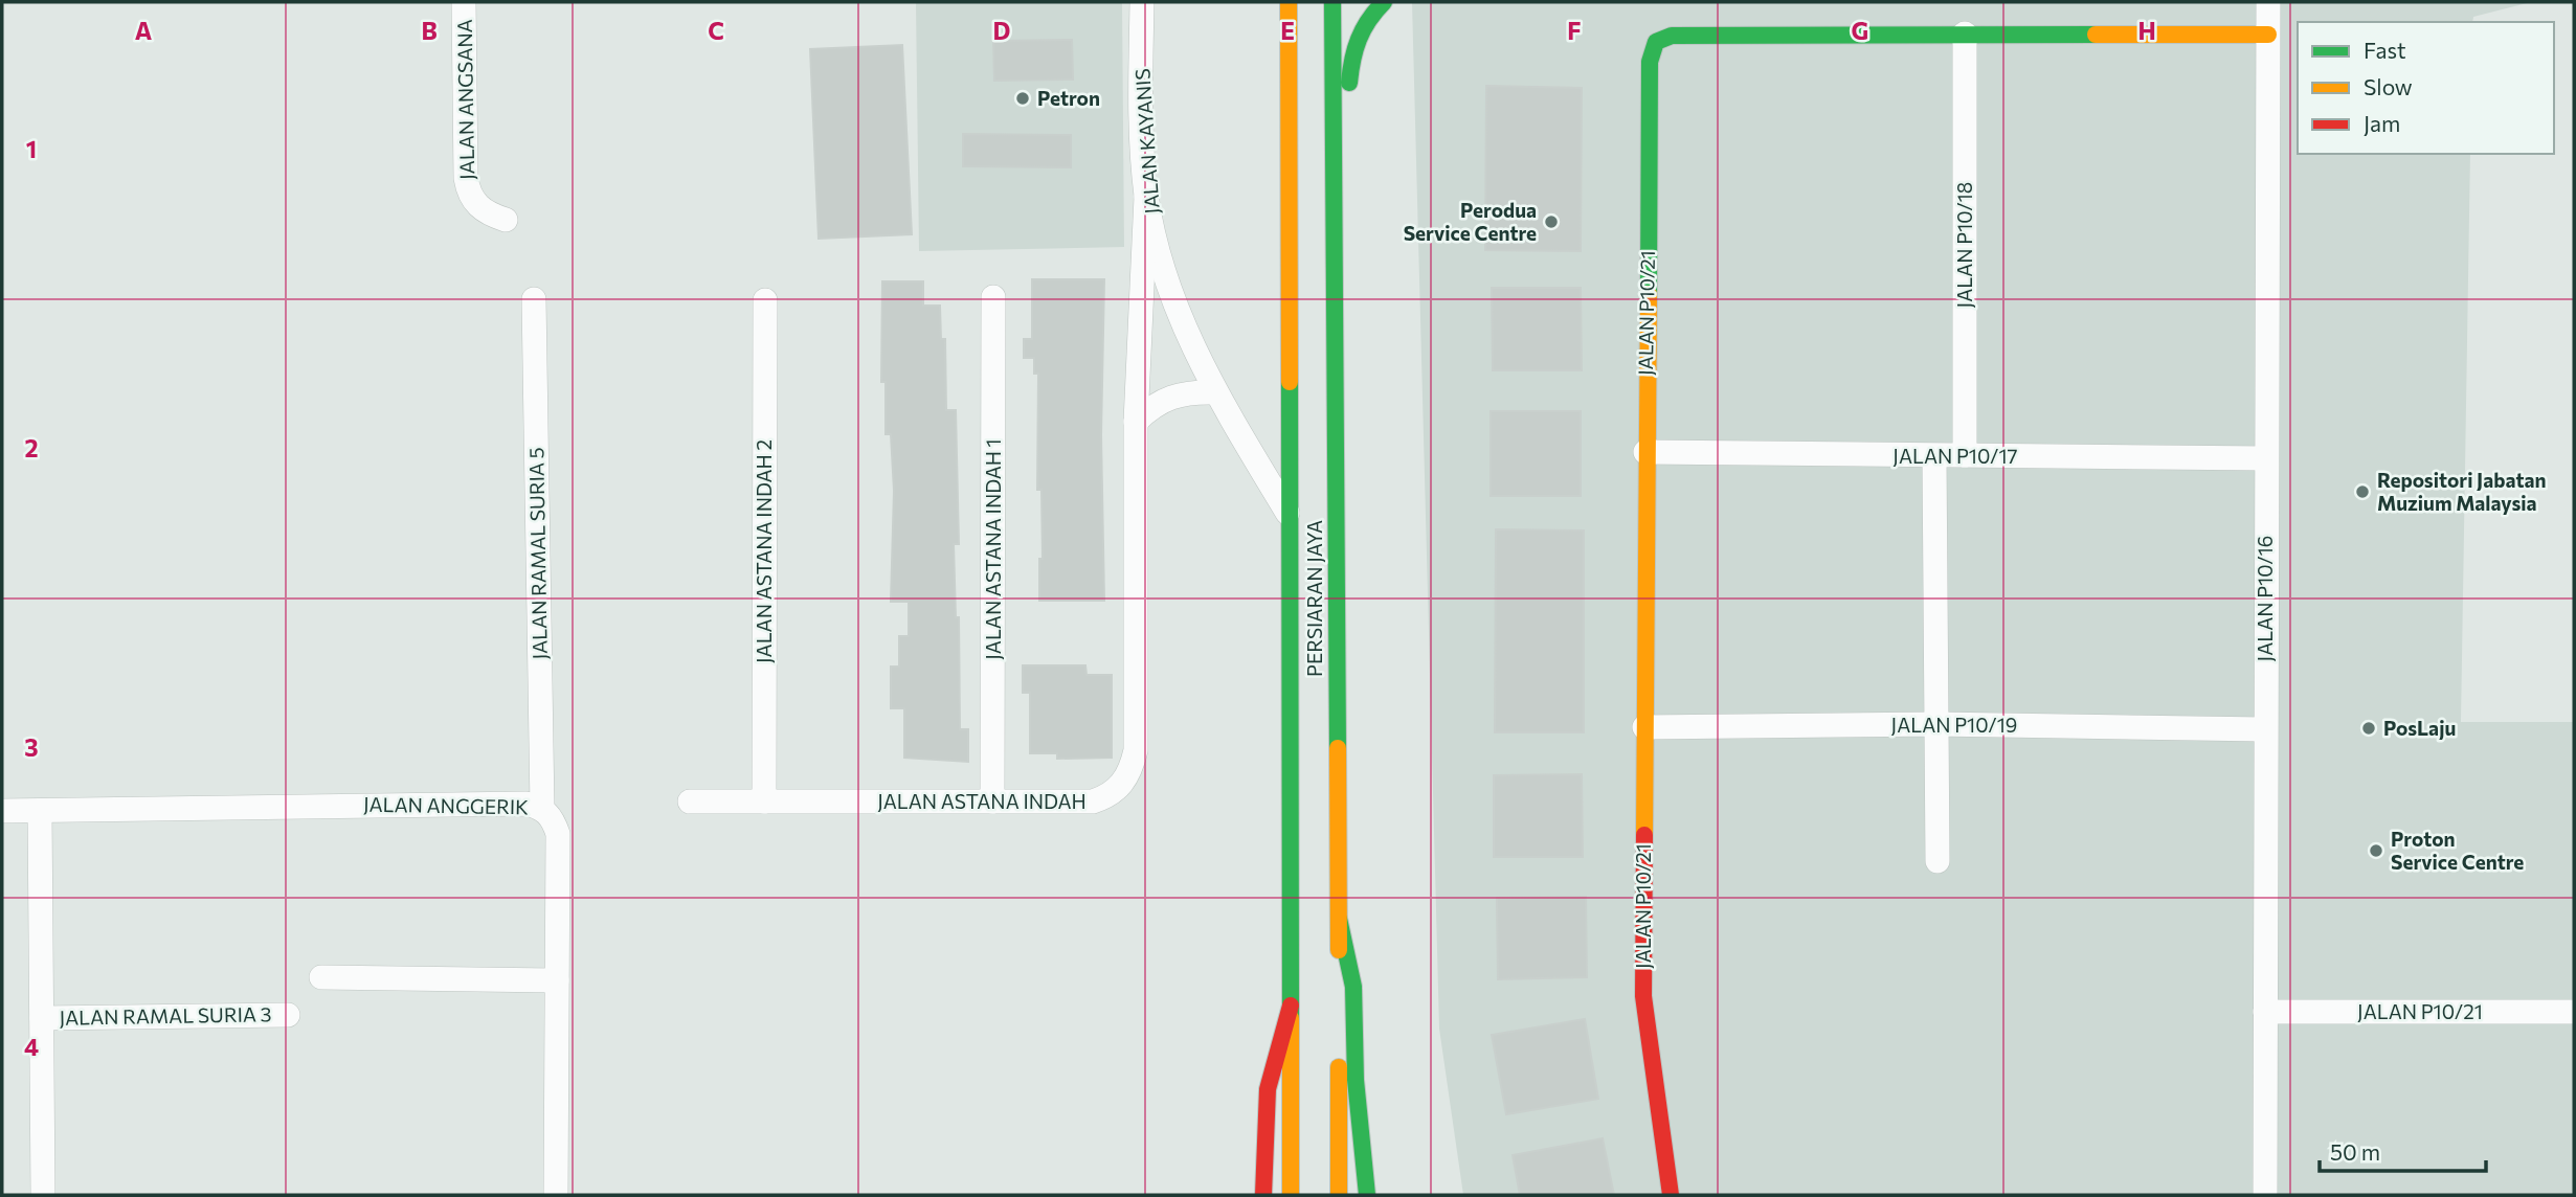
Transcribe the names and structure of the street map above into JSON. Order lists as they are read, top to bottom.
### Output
{
  "streets": {
    "main road": ["JALAN P10/21", "PERSIARAN JAYA"],
    "street": [
      "JALAN ANGSANA",
      "JALAN KAYANIS",
      "JALAN P10/18",
      "JALAN P10/17",
      "JALAN ASTANA INDAH 1",
      "JALAN ASTANA INDAH 2",
      "JALAN RAMAL SURIA 5",
      "JALAN P10/16",
      "JALAN P10/19",
      "JALAN ASTANA INDAH",
      "JALAN ANGGERIK",
      "JALAN RAMAL SURIA 3"
    ]
  },
  "crossings": [
    ["JALAN KAYANIS", "PERSIARAN JAYA"],
    ["JALAN KAYANIS", "JALAN ASTANA INDAH"],
    ["JALAN P10/18", "JALAN P10/21"],
    ["JALAN P10/18", "JALAN P10/17"],
    ["JALAN P10/21", "JALAN P10/17"],
    ["JALAN P10/21", "JALAN P10/16"],
    ["JALAN P10/21", "JALAN P10/19"],
    ["JALAN P10/17", "JALAN P10/16"],
    ["JALAN ASTANA INDAH 1", "JALAN ASTANA INDAH"],
    ["JALAN ASTANA INDAH 2", "JALAN ASTANA INDAH"],
    ["JALAN RAMAL SURIA 5", "JALAN ANGGERIK"],
    ["JALAN P10/16", "JALAN P10/19"]
  ],
  "places": [
    "Petron",
    "Perodua Service Centre",
    "Repositori Jabatan Muzium Malaysia",
    "PosLaju",
    "Proton Service Centre"
  ],
  "legend": ["Fast", "Slow", "Jam"],
  "scale_bar": "50 m",
  "grid": {
    "columns": [
      "A",
      "B",
      "C",
      "D",
      "E",
      "F",
      "G",
      "H"
    ],
    "rows": [
      "1",
      "2",
      "3",
      "4"
    ]
  }
}
